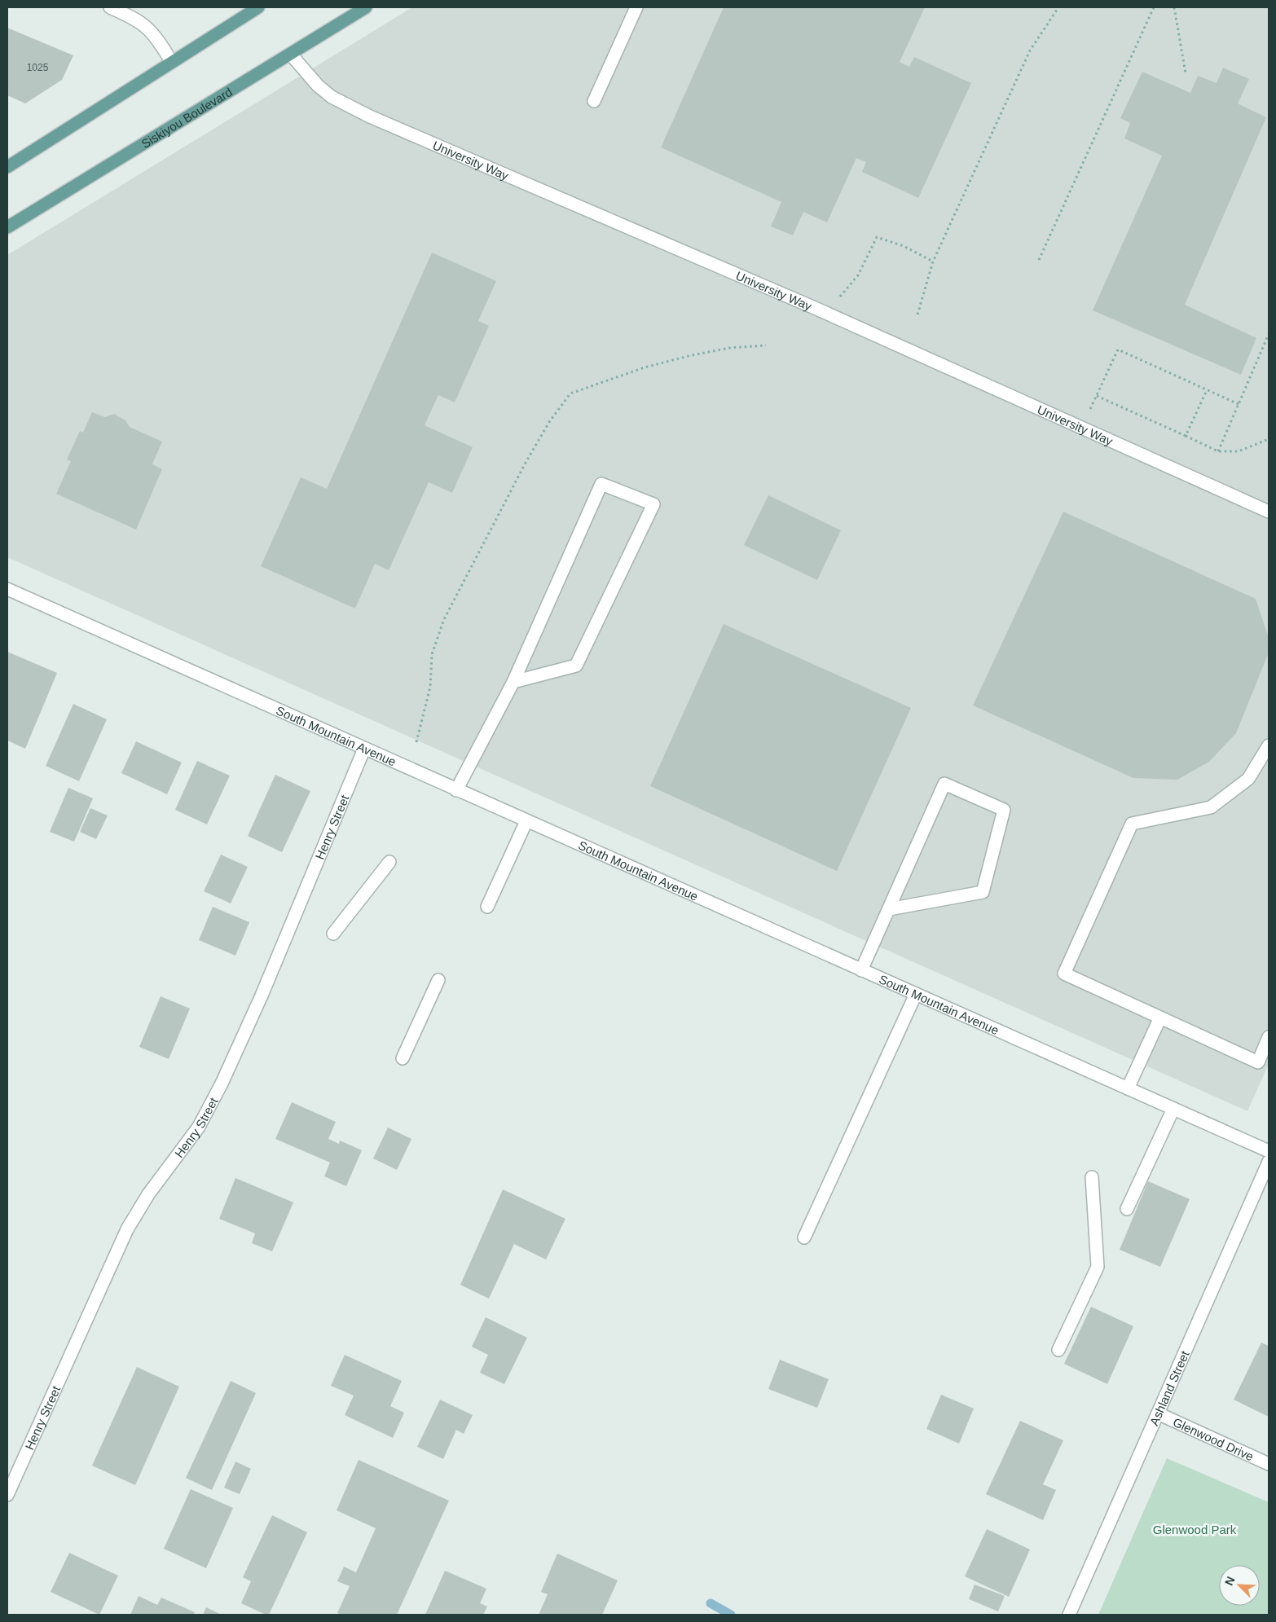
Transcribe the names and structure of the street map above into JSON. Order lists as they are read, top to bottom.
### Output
{
  "streets": {
    "main road": ["Siskiyou Boulevard"],
    "street": [
      "University Way",
      "South Mountain Avenue",
      "Henry Street",
      "Ashland Street",
      "Glenwood Drive"
    ]
  },
  "crossings": [
    ["Siskiyou Boulevard", "University Way"],
    ["South Mountain Avenue", "Henry Street"],
    ["Ashland Street", "Glenwood Drive"]
  ],
  "parks": ["Glenwood Park"],
  "house_numbers": ["1025"],
  "north": "top left"
}
